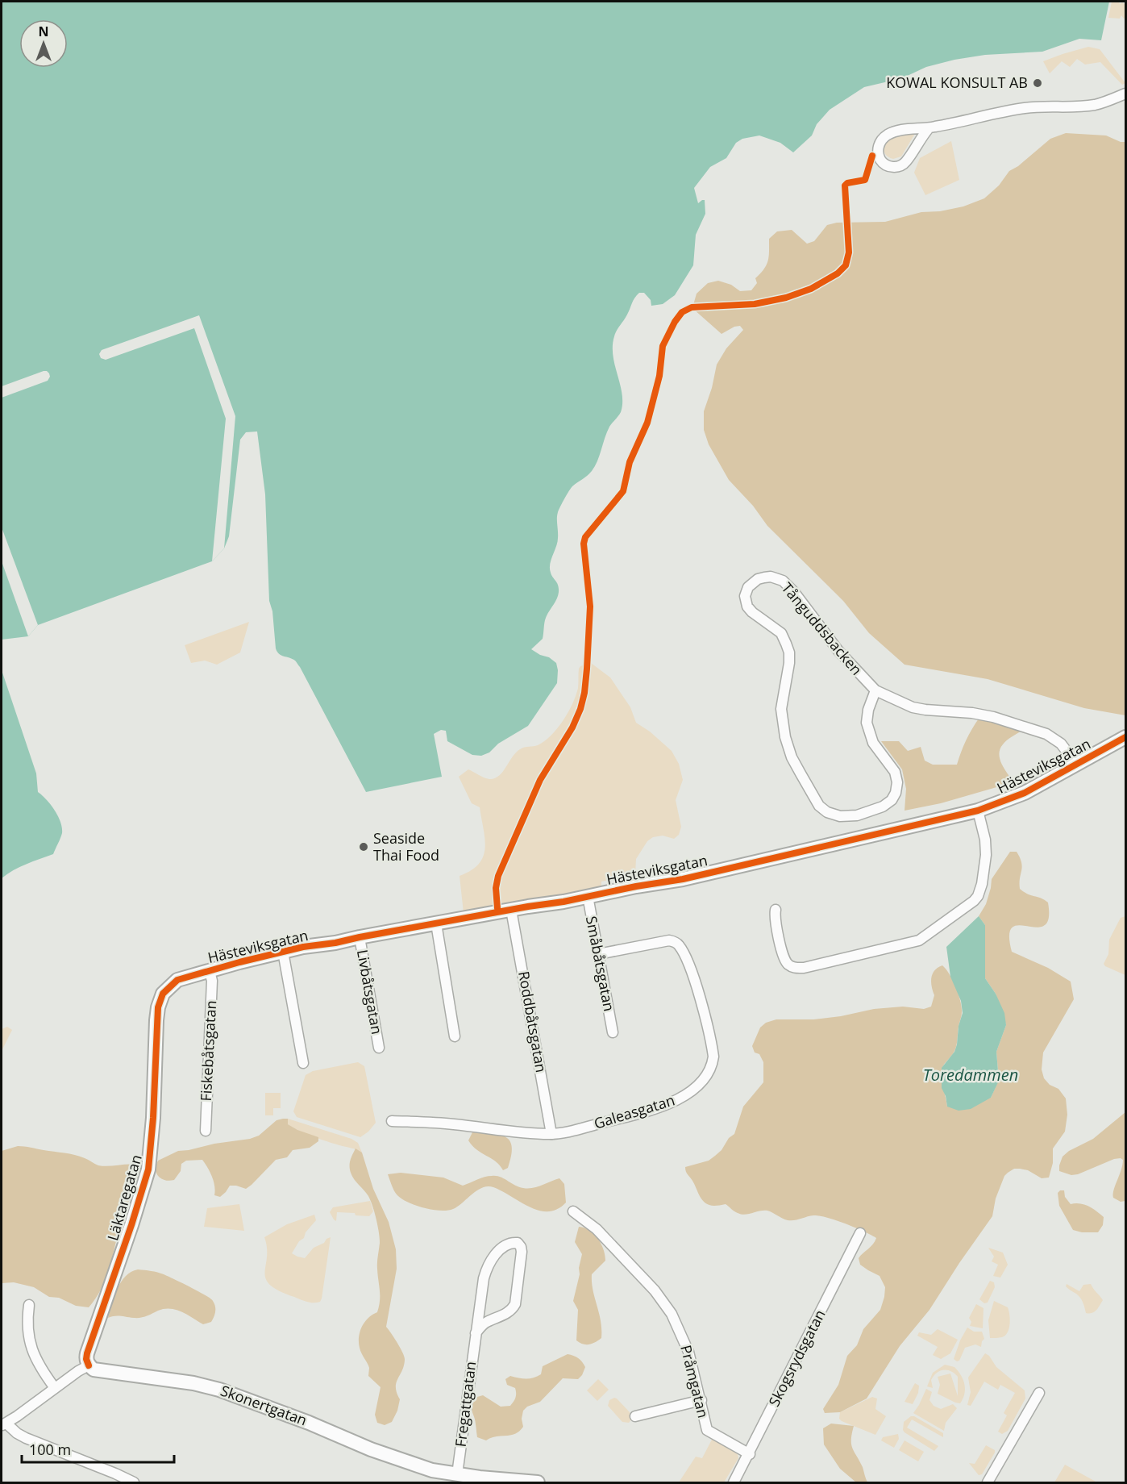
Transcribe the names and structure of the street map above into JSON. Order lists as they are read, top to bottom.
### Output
{
  "streets": {
    "street": [
      "Tånguddsbacken",
      "Hästeviksgatan",
      "Småbåtsgatan",
      "Livbåtsgatan",
      "Roddbåtsgatan",
      "Fiskebåtsgatan",
      "Galeasgatan",
      "Läktaregatan",
      "Skogsrydsgatan",
      "Pråmgatan",
      "Fregattgatan",
      "Skonertgatan"
    ]
  },
  "crossings": [
    ["Tånguddsbacken", "Hästeviksgatan"],
    ["Hästeviksgatan", "Småbåtsgatan"],
    ["Hästeviksgatan", "Livbåtsgatan"],
    ["Hästeviksgatan", "Roddbåtsgatan"],
    ["Hästeviksgatan", "Fiskebåtsgatan"],
    ["Hästeviksgatan", "Läktaregatan"],
    ["Småbåtsgatan", "Galeasgatan"],
    ["Roddbåtsgatan", "Galeasgatan"],
    ["Läktaregatan", "Skonertgatan"],
    ["Skogsrydsgatan", "Pråmgatan"],
    ["Fregattgatan", "Skonertgatan"]
  ],
  "water": ["Toredammen"],
  "places": ["KOWAL KONSULT AB", "Seaside Thai Food"],
  "scale_bar": "100 m",
  "north": "top"
}
